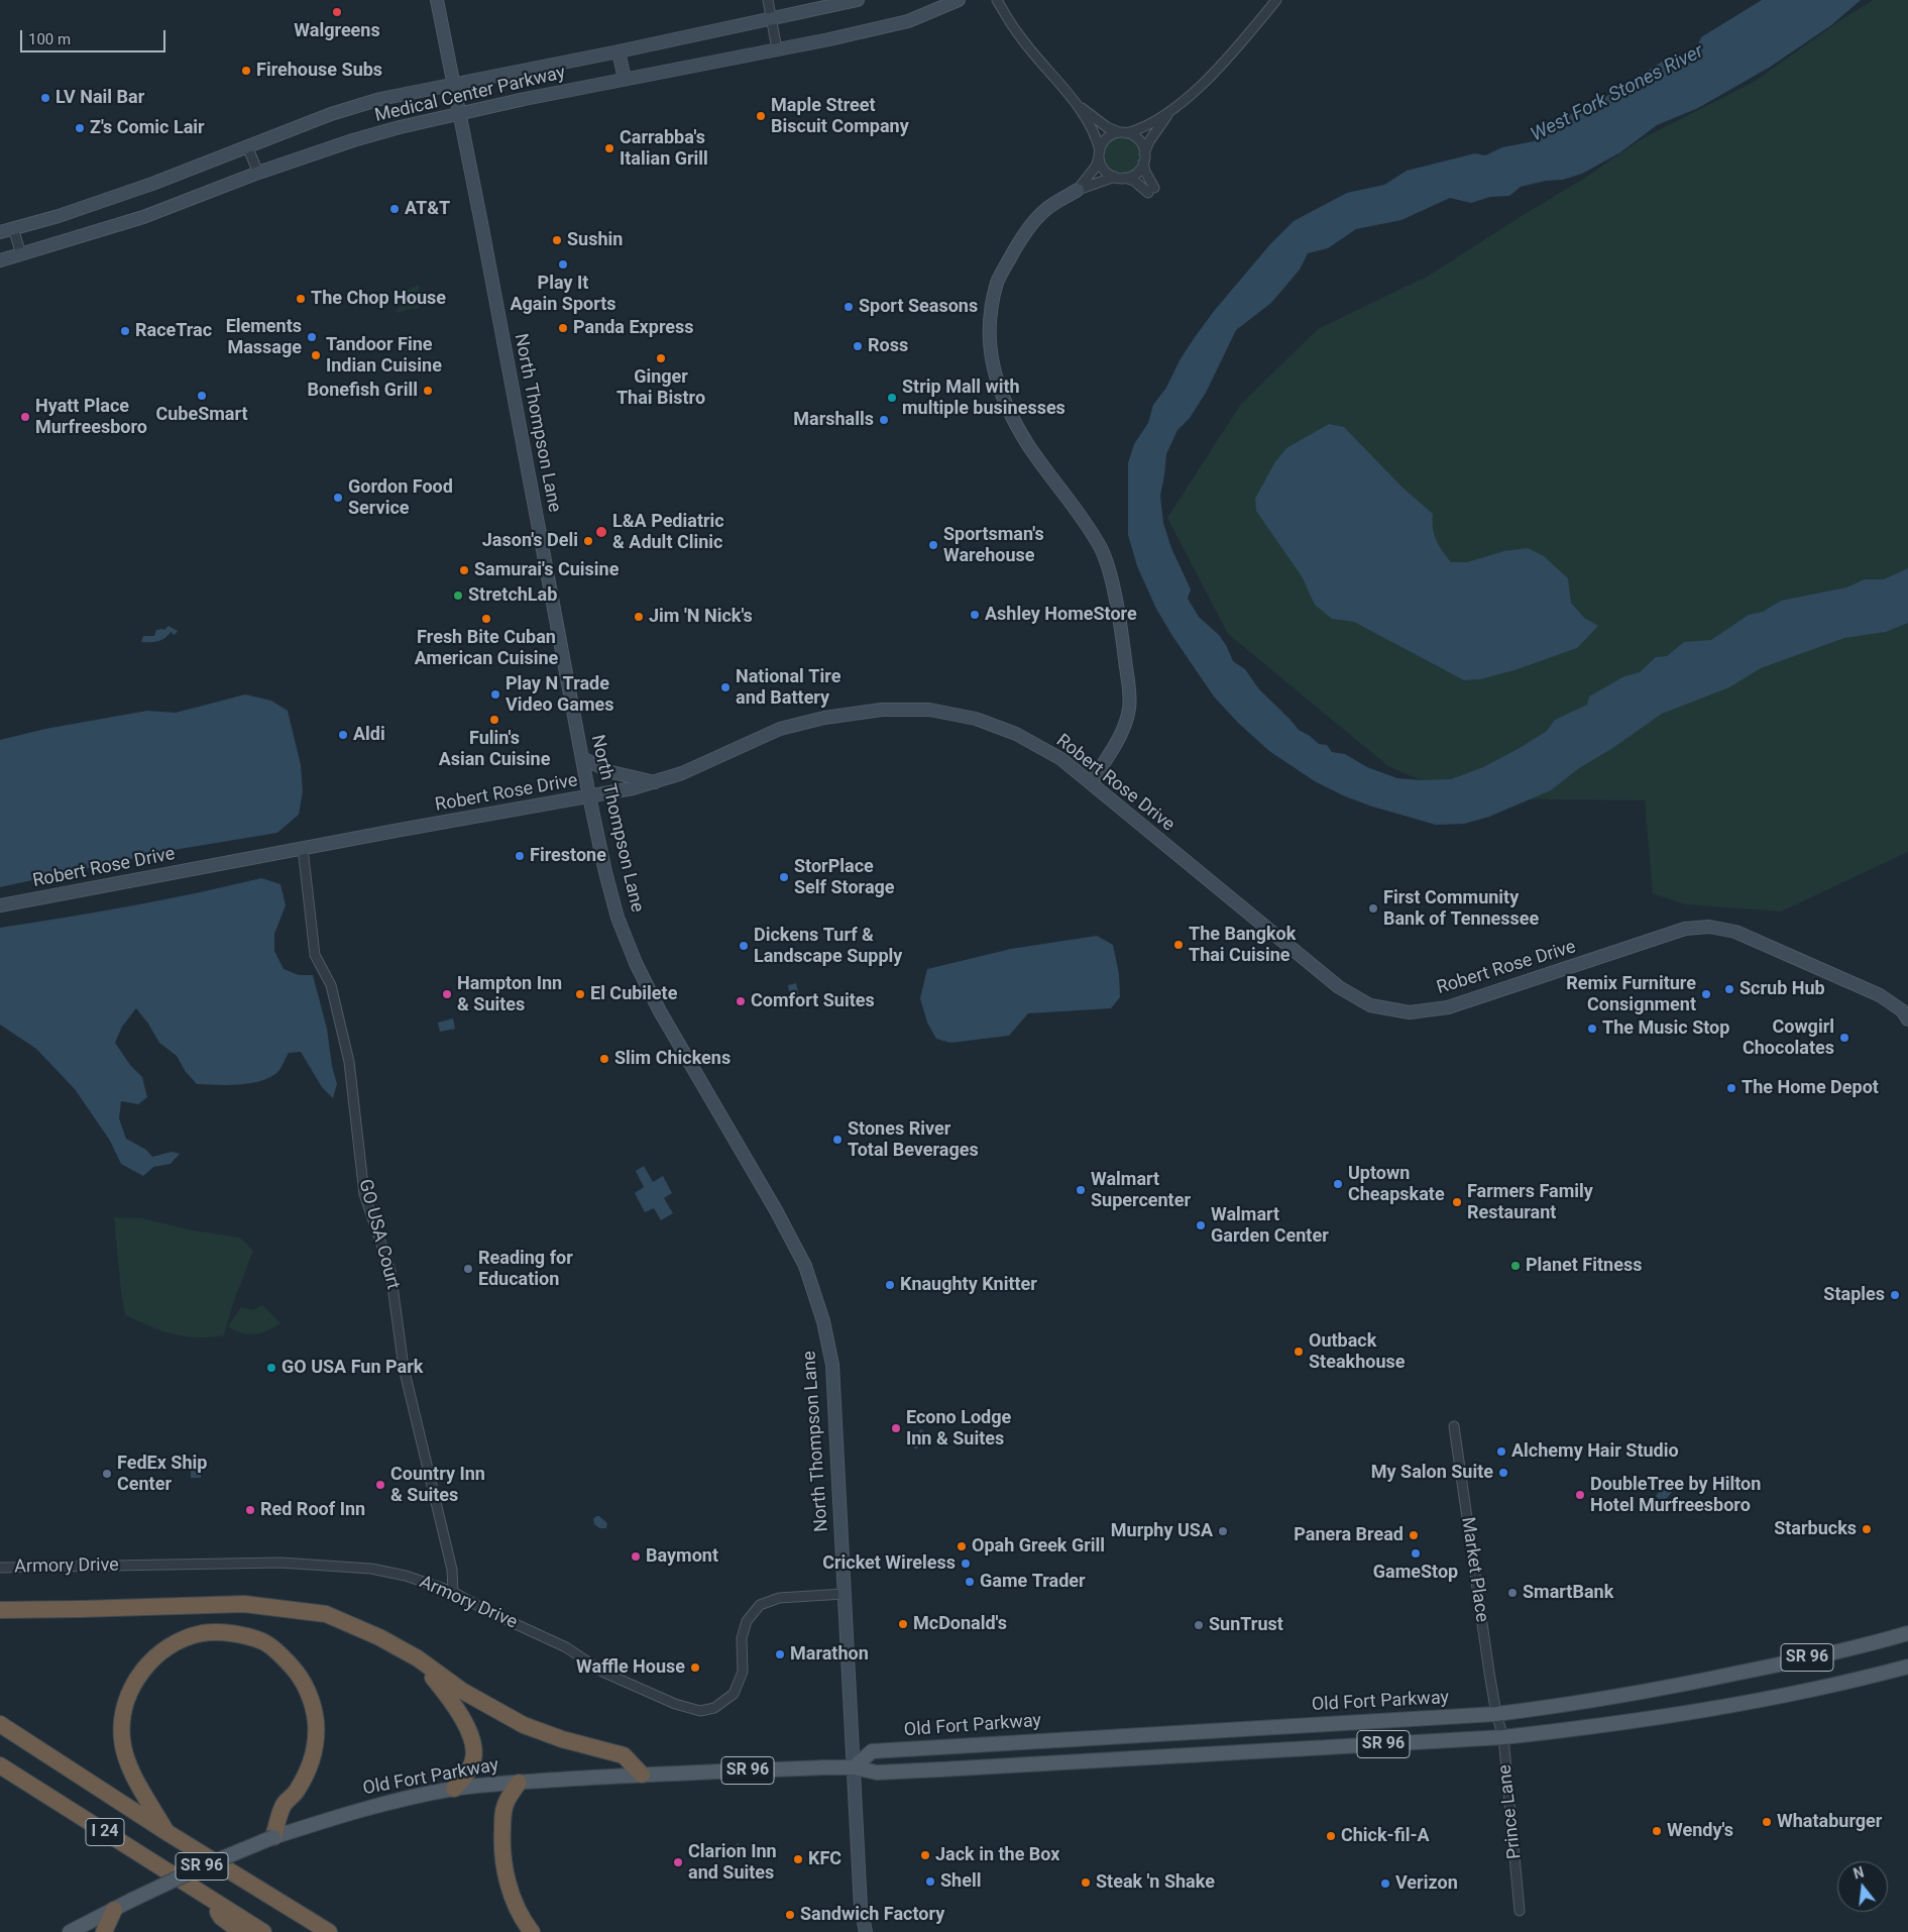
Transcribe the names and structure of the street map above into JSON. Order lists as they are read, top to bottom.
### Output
{
  "streets": {
    "highway": ["I 24"],
    "main road": [
      "Medical Center Parkway",
      "North Thompson Lane",
      "Robert Rose Drive",
      "SR 96",
      "Old Fort Parkway"
    ],
    "street": [
      "GO USA Court",
      "Armory Drive",
      "Market Place",
      "Prince Lane"
    ]
  },
  "crossings": [
    ["Medical Center Parkway", "North Thompson Lane"],
    ["North Thompson Lane", "Robert Rose Drive"],
    ["North Thompson Lane", "Armory Drive"],
    ["North Thompson Lane", "Old Fort Parkway"],
    ["Robert Rose Drive", "GO USA Court"],
    ["GO USA Court", "Armory Drive"],
    ["Market Place", "Old Fort Parkway"],
    ["Market Place", "Prince Lane"],
    ["Old Fort Parkway", "Prince Lane"]
  ],
  "water": ["West Fork Stones River"],
  "places": [
    "Walgreens",
    "Firehouse Subs",
    "LV Nail Bar",
    "Maple Street Biscuit Company",
    "Z's Comic Lair",
    "Carrabba's Italian Grill",
    "AT&T",
    "Sushin",
    "Play It Again Sports",
    "The Chop House",
    "Sport Seasons",
    "Panda Express",
    "RaceTrac",
    "Elements Massage",
    "Ross",
    "Tandoor Fine Indian Cuisine",
    "Ginger Thai Bistro",
    "Bonefish Grill",
    "CubeSmart",
    "Strip Mall with multiple businesses",
    "Hyatt Place Murfreesboro",
    "Marshalls",
    "Gordon Food Service",
    "L&A Pediatric & Adult Clinic",
    "Jason's Deli",
    "Sportsman's Warehouse",
    "Samurai's Cuisine",
    "StretchLab",
    "Ashley HomeStore",
    "Jim 'N Nick's",
    "Fresh Bite Cuban American Cuisine",
    "National Tire and Battery",
    "Play N Trade Video Games",
    "Fulin's Asian Cuisine",
    "Aldi",
    "Firestone",
    "StorPlace Self Storage",
    "First Community Bank of Tennessee",
    "The Bangkok Thai Cuisine",
    "Dickens Turf & Landscape Supply",
    "Scrub Hub",
    "Hampton Inn & Suites",
    "El Cubilete",
    "Remix Furniture Consignment",
    "Comfort Suites",
    "The Music Stop",
    "Cowgirl Chocolates",
    "Slim Chickens",
    "The Home Depot",
    "Stones River Total Beverages",
    "Uptown Cheapskate",
    "Walmart Supercenter",
    "Farmers Family Restaurant",
    "Walmart Garden Center",
    "Planet Fitness",
    "Reading for Education",
    "Knaughty Knitter",
    "Staples",
    "Outback Steakhouse",
    "GO USA Fun Park",
    "Econo Lodge Inn & Suites",
    "Alchemy Hair Studio",
    "My Salon Suite",
    "FedEx Ship Center",
    "Country Inn & Suites",
    "DoubleTree by Hilton Hotel Murfreesboro",
    "Red Roof Inn",
    "Starbucks",
    "Murphy USA",
    "Panera Bread",
    "Opah Greek Grill",
    "GameStop",
    "Baymont",
    "Cricket Wireless",
    "Game Trader",
    "SmartBank",
    "McDonald's",
    "SunTrust",
    "Marathon",
    "Waffle House",
    "Whataburger",
    "Wendy's",
    "Chick-fil-A",
    "Jack in the Box",
    "KFC",
    "Clarion Inn and Suites",
    "Shell",
    "Steak 'n Shake",
    "Verizon",
    "Sandwich Factory"
  ],
  "scale_bar": "100 m",
  "north": "top"
}
